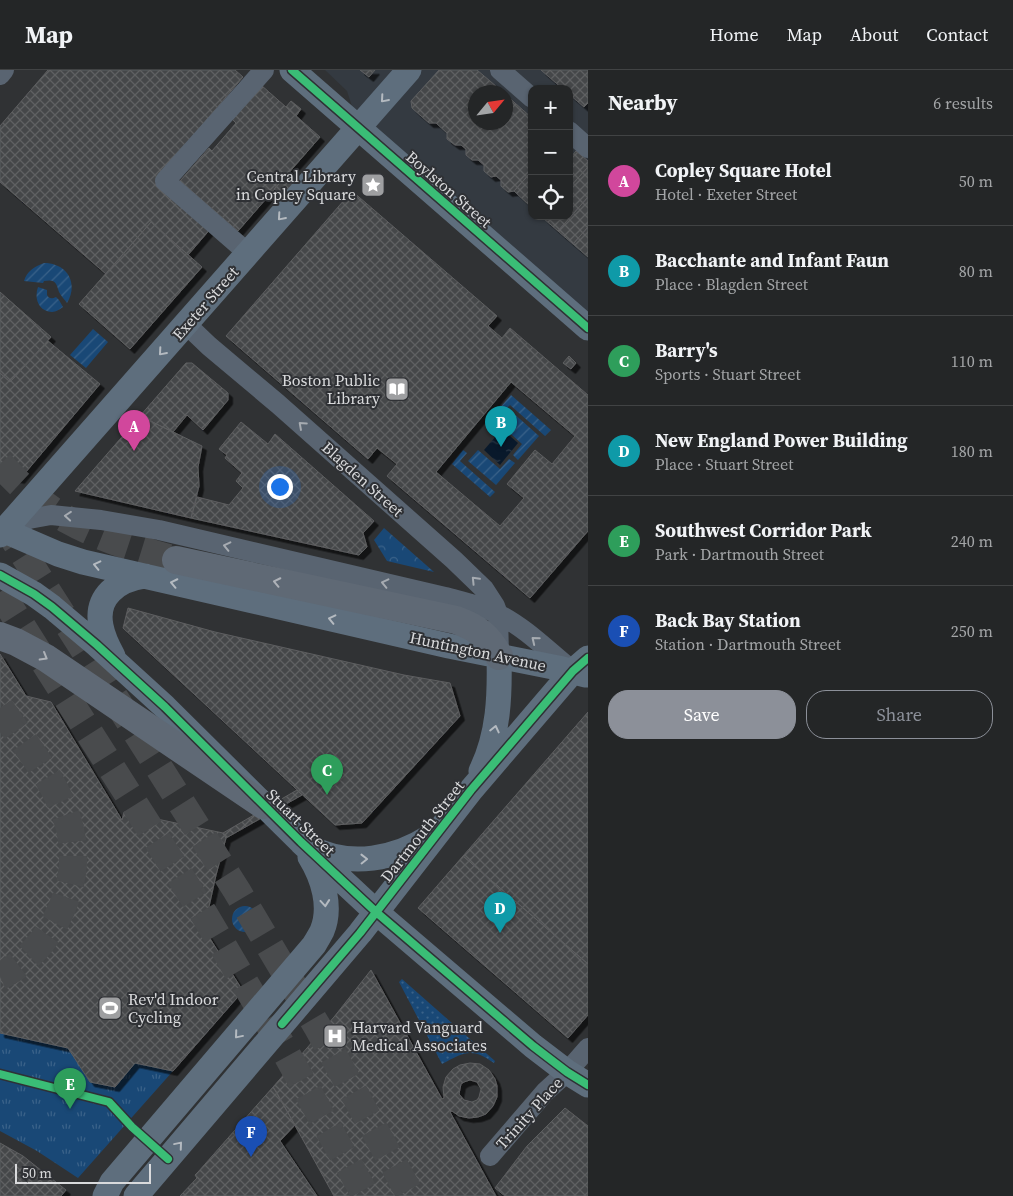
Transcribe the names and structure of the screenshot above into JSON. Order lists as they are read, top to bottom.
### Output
{
  "streets": {
    "main road": [
      "Boylston Street",
      "Exeter Street",
      "Huntington Avenue",
      "Stuart Street",
      "Dartmouth Street"
    ],
    "street": ["Blagden Street", "Trinity Place"]
  },
  "crossings": [
    ["Boylston Street", "Exeter Street"],
    ["Exeter Street", "Blagden Street"],
    ["Exeter Street", "Huntington Avenue"],
    ["Blagden Street", "Huntington Avenue"],
    ["Huntington Avenue", "Dartmouth Street"],
    ["Stuart Street", "Dartmouth Street"],
    ["Stuart Street", "Trinity Place"]
  ],
  "one_way": ["Exeter Street", "Blagden Street", "Huntington Avenue"],
  "places": {
    "place": ["Central Library in Copley Square"],
    "library": ["Boston Public Library"],
    "sports": ["Rev'd Indoor Cycling"],
    "hospital": ["Harvard Vanguard Medical Associates"]
  },
  "scale_bar": "50 m",
  "north": "top right",
  "page": {
    "header": "Map",
    "nav": [
      "Home",
      "Map",
      "About",
      "Contact"
    ],
    "heading": ["Nearby", "6 results"],
    "map_buttons": ["+", "−"],
    "list": [
      {
        "mark": "A",
        "name": "Copley Square Hotel",
        "note": "Hotel · Exeter Street",
        "value": "50 m"
      },
      {
        "mark": "B",
        "name": "Bacchante and Infant Faun",
        "note": "Place · Blagden Street",
        "value": "80 m"
      },
      {
        "mark": "C",
        "name": "Barry's",
        "note": "Sports · Stuart Street",
        "value": "110 m"
      },
      {
        "mark": "D",
        "name": "New England Power Building",
        "note": "Place · Stuart Street",
        "value": "180 m"
      },
      {
        "mark": "E",
        "name": "Southwest Corridor Park",
        "note": "Park · Dartmouth Street",
        "value": "240 m"
      },
      {
        "mark": "F",
        "name": "Back Bay Station",
        "note": "Station · Dartmouth Street",
        "value": "250 m"
      }
    ],
    "pins": [
      "B",
      "A",
      "C",
      "D",
      "E",
      "F"
    ],
    "buttons": ["Save", "Share"],
    "scale": "50 m"
  }
}
